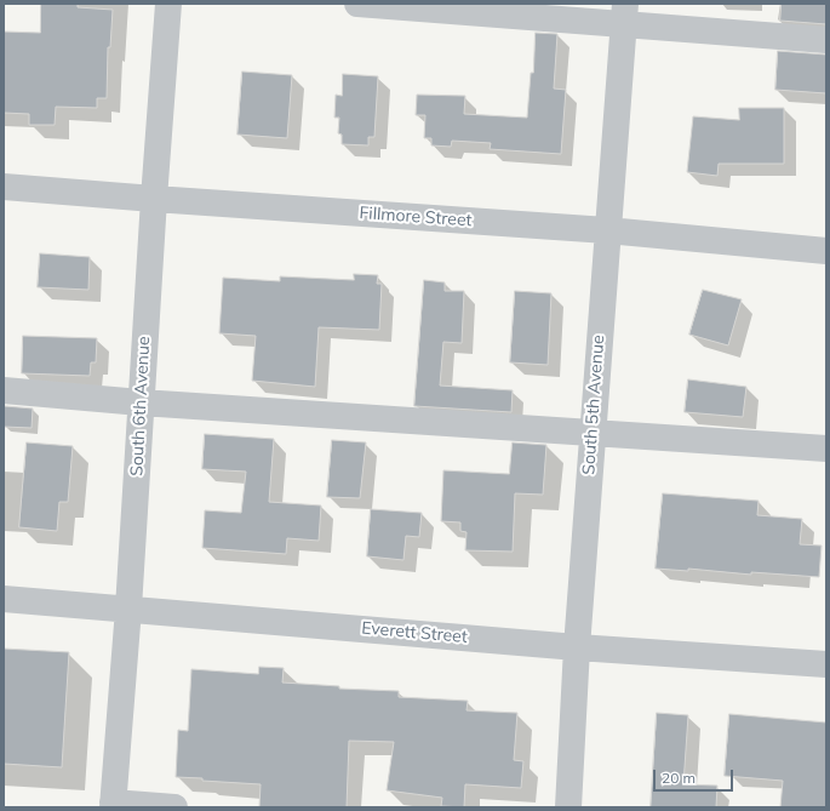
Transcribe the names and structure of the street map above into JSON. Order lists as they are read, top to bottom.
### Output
{
  "streets": {
    "street": [
      "Fillmore Street",
      "South 5th Avenue",
      "South 6th Avenue",
      "Everett Street"
    ]
  },
  "crossings": [
    ["Fillmore Street", "South 5th Avenue"],
    ["Fillmore Street", "South 6th Avenue"],
    ["South 5th Avenue", "Everett Street"],
    ["South 6th Avenue", "Everett Street"]
  ],
  "scale_bar": "20 m"
}
